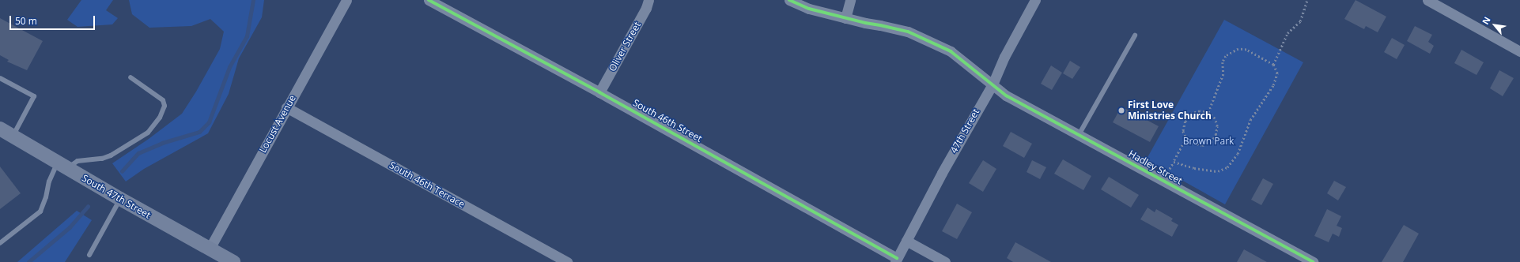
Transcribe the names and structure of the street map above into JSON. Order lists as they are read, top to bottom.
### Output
{
  "streets": {
    "main road": ["South 47th Street"],
    "street": [
      "Oliver Street",
      "South 46th Street",
      "Locust Avenue",
      "47th Street",
      "Hadley Street",
      "South 46th Terrace"
    ]
  },
  "crossings": [
    ["Oliver Street", "South 46th Street"],
    ["South 46th Street", "47th Street"],
    ["Locust Avenue", "South 46th Terrace"],
    ["Locust Avenue", "South 47th Street"],
    ["47th Street", "Hadley Street"]
  ],
  "parks": ["Brown Park"],
  "places": ["First Love Ministries Church"],
  "scale_bar": "50 m",
  "north": "top left"
}
